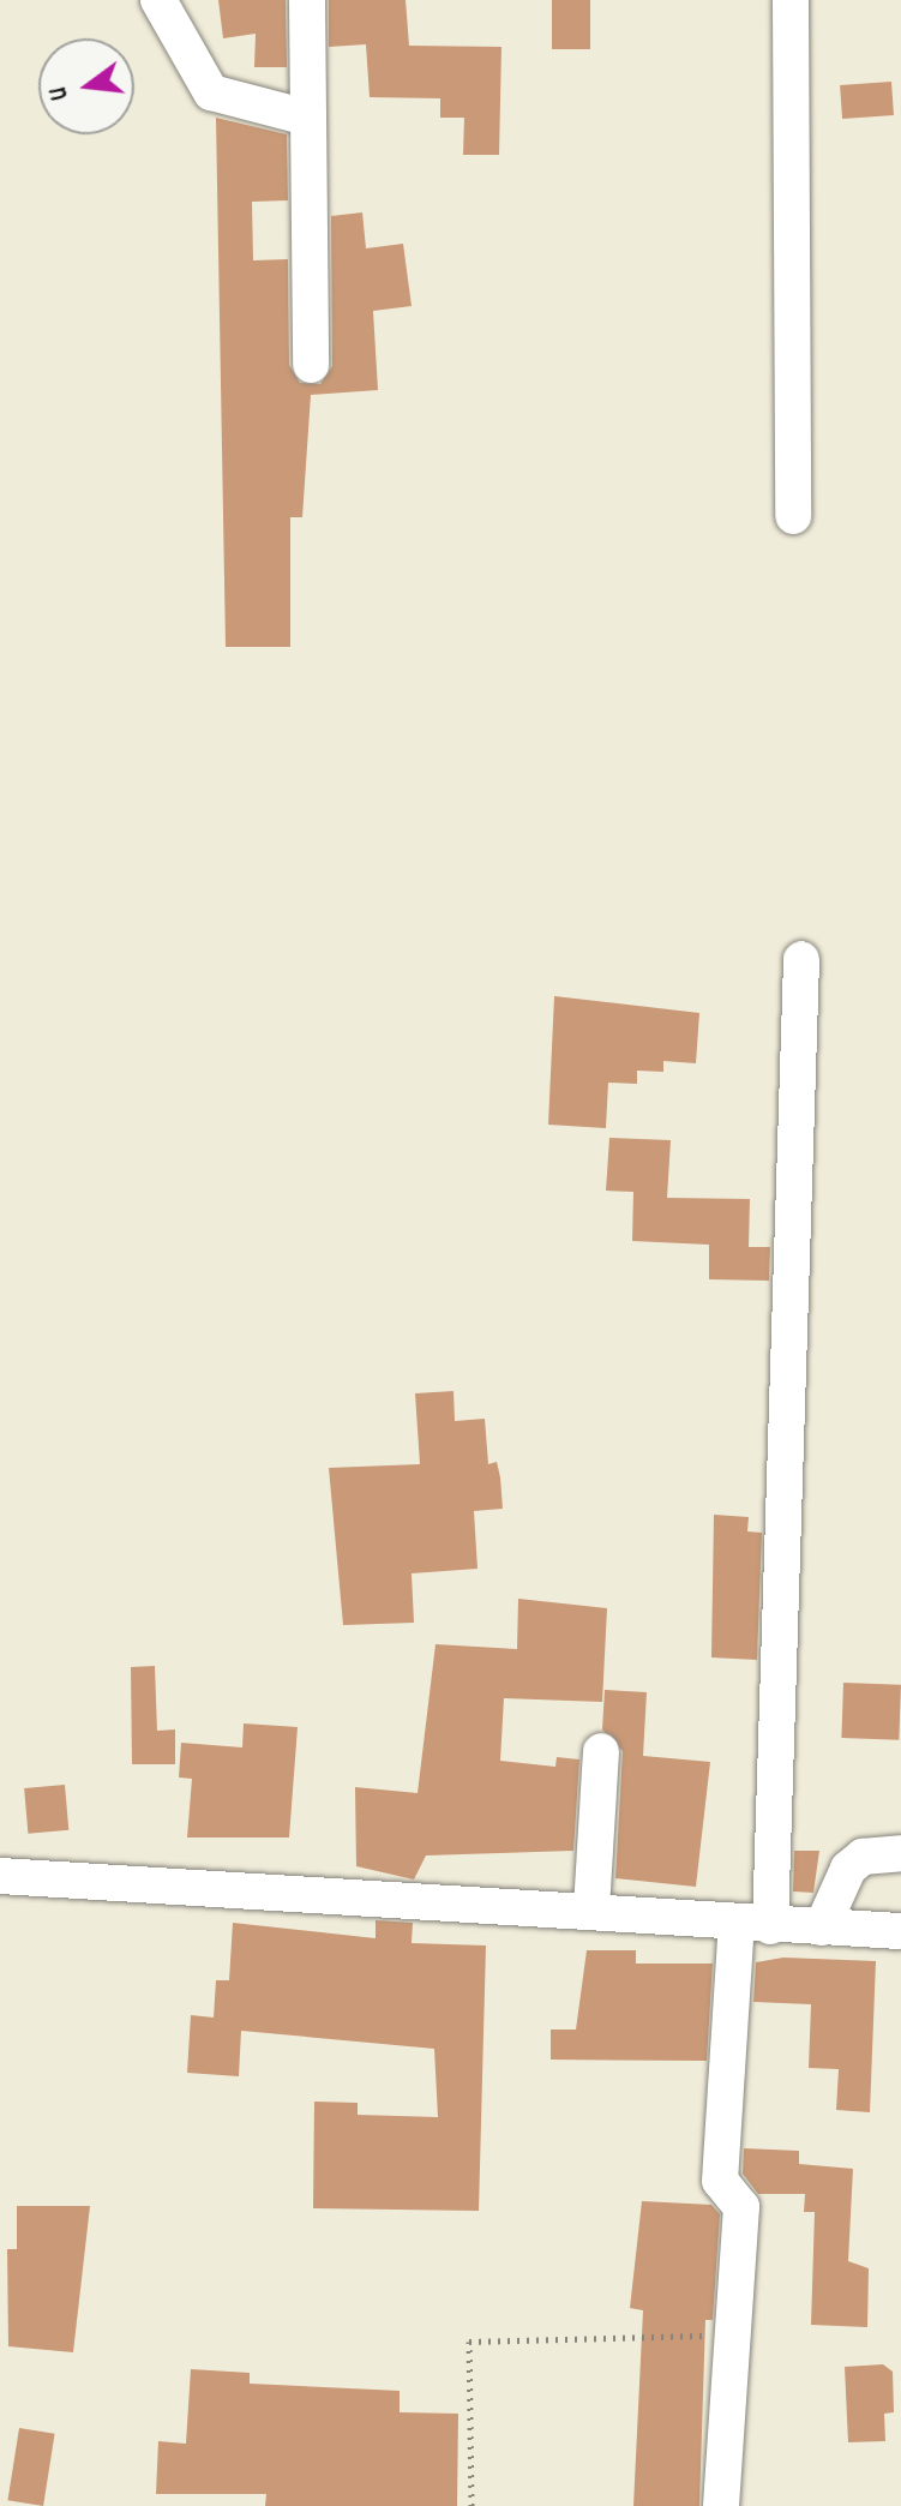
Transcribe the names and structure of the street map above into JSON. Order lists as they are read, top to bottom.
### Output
{
  "north": "left"
}
